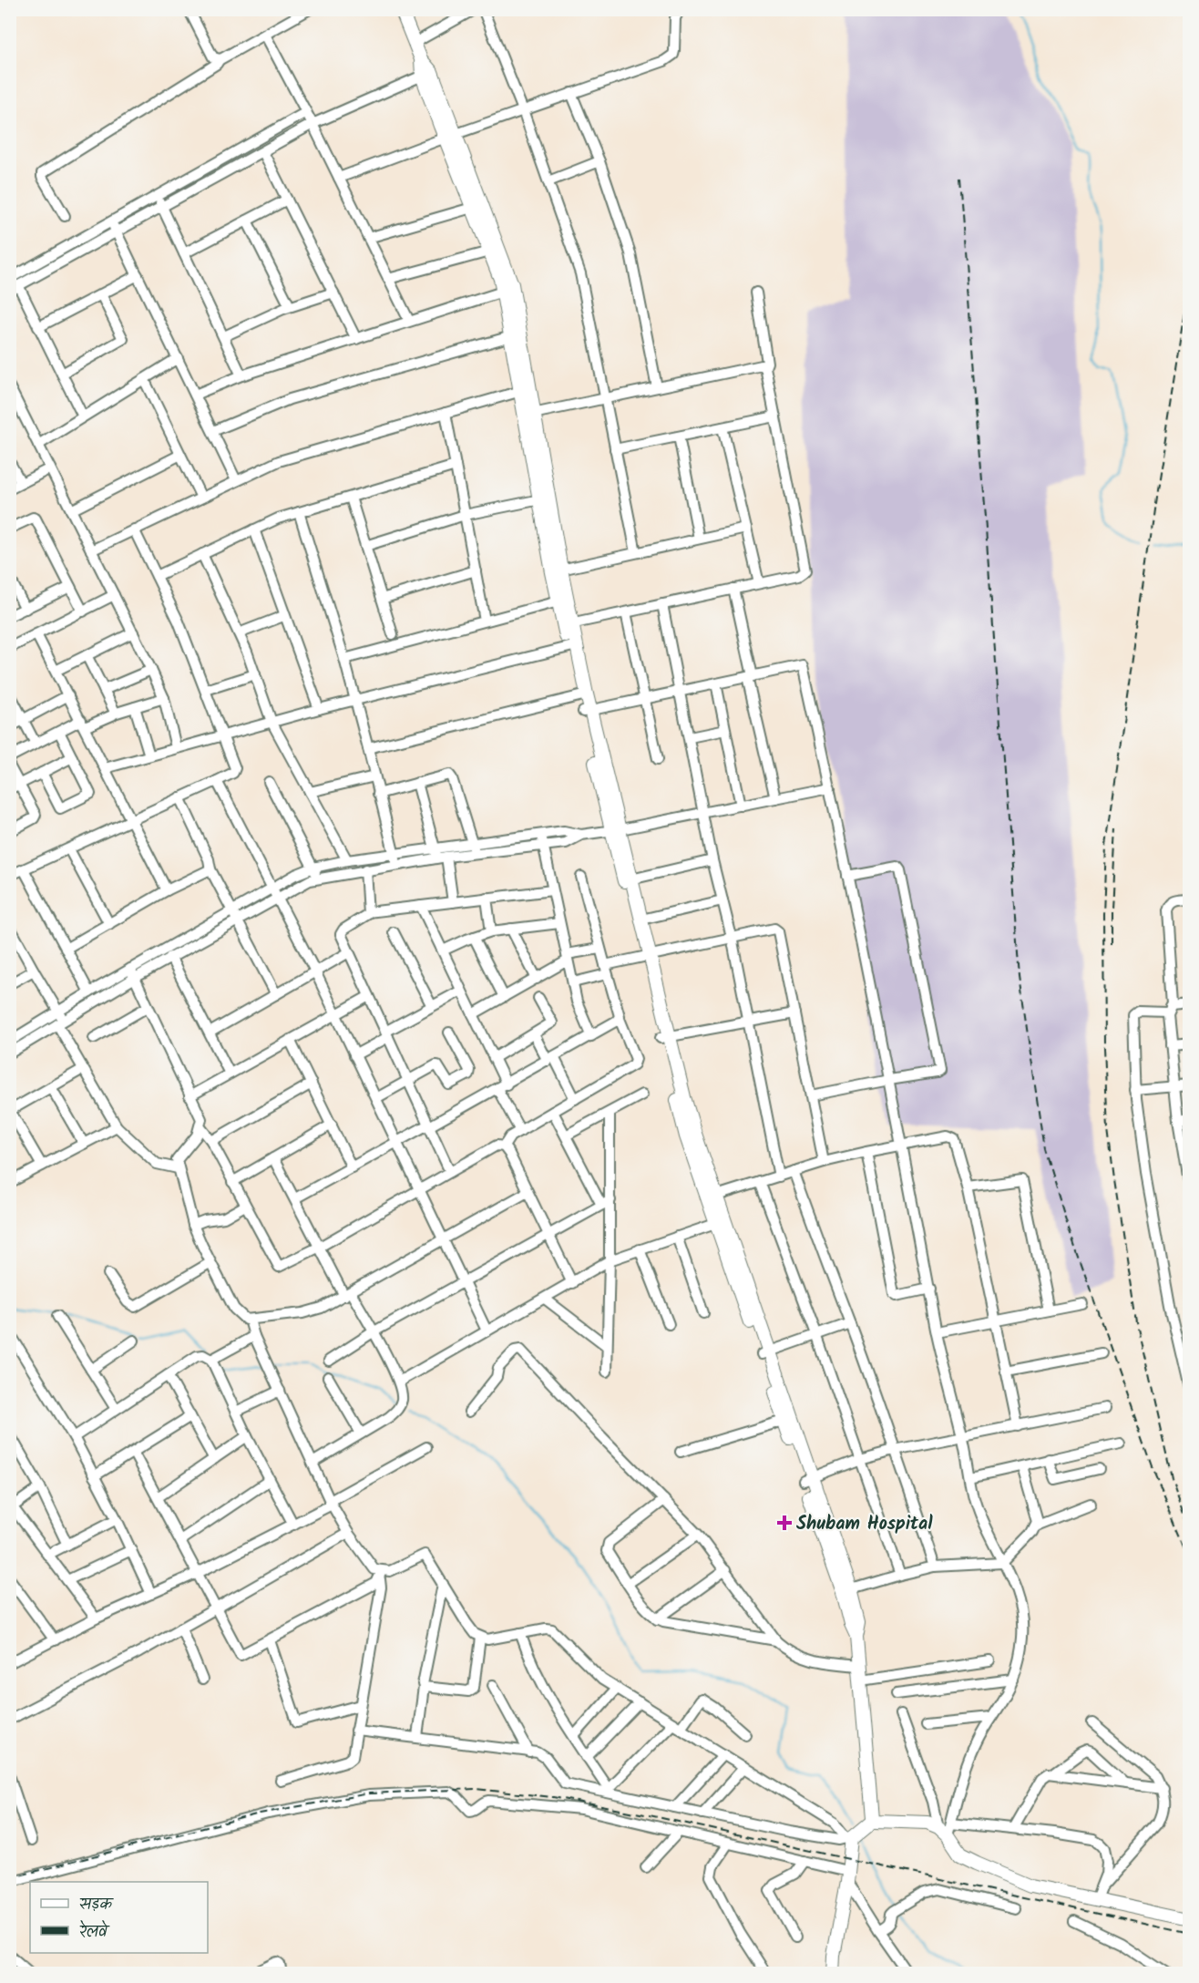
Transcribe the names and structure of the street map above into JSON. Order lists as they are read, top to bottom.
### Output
{
  "places": {
    "health": ["Shubam Hospital"]
  },
  "legend": ["सड़क", "रेलवे"]
}
